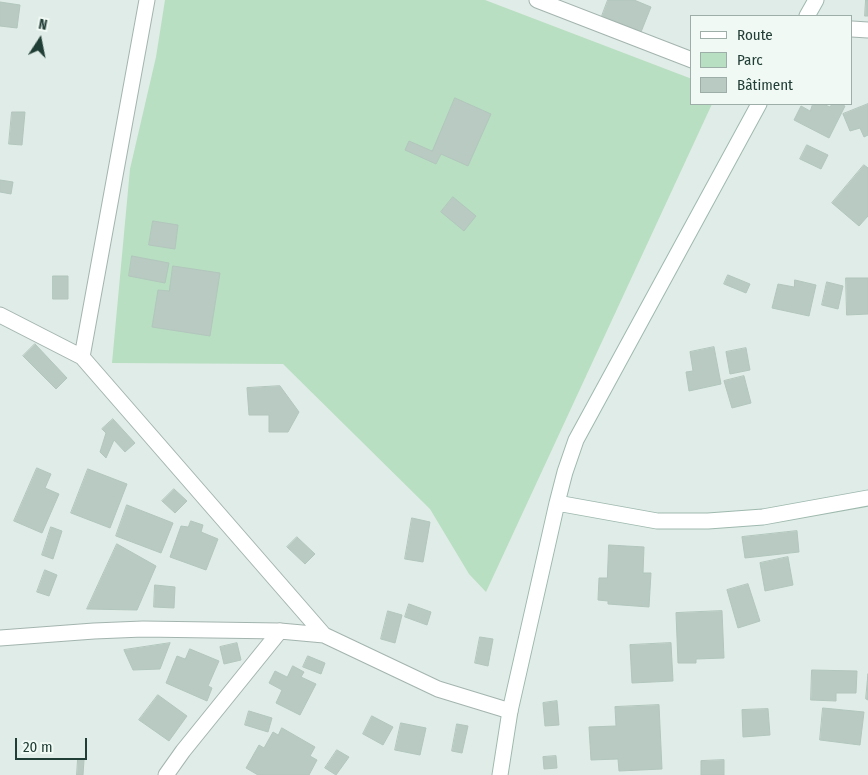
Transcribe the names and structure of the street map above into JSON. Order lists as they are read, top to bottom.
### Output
{
  "legend": ["Route", "Parc", "Bâtiment"],
  "scale_bar": "20 m",
  "north": "top"
}
